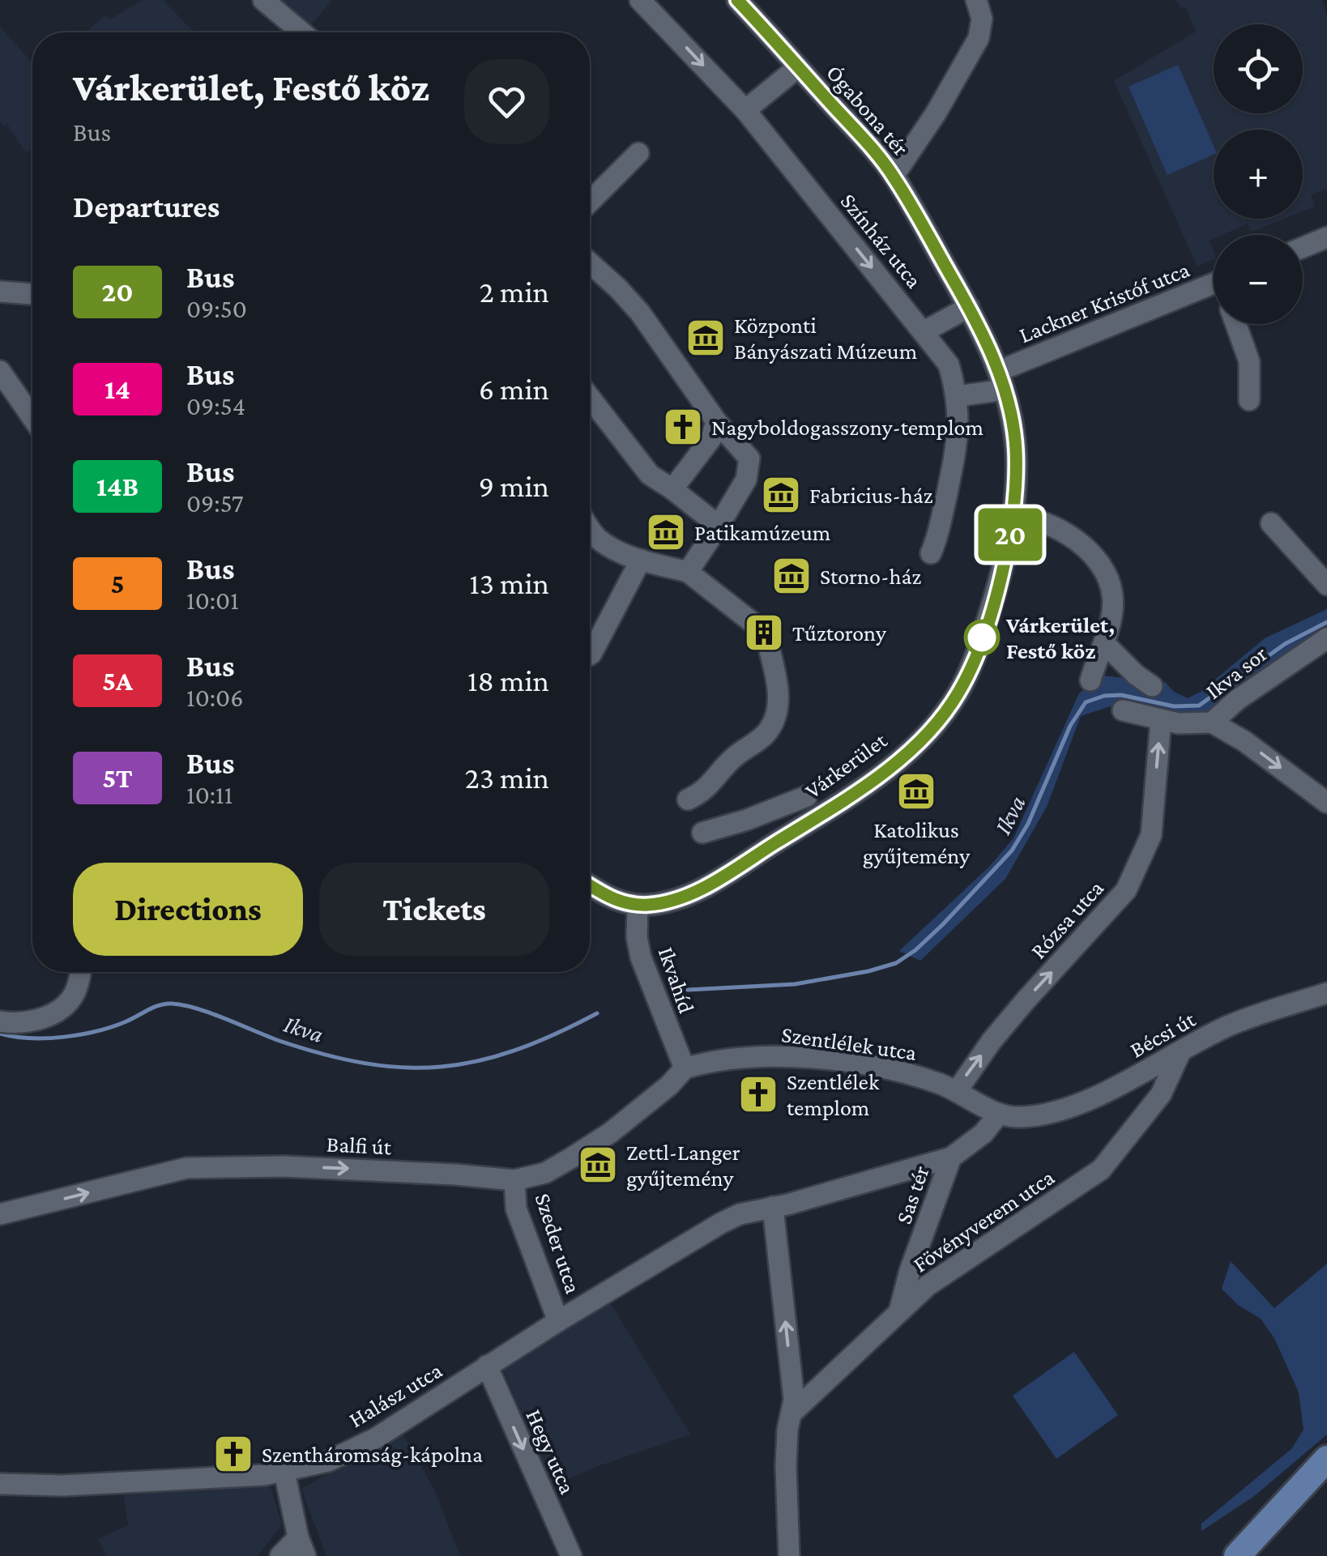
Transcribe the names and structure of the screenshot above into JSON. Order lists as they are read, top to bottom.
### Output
{
  "streets": {
    "street": [
      "Ógabona tér",
      "Színház utca",
      "Lackner Kristóf utca",
      "Ikva sor",
      "Várkerület",
      "Rózsa utca",
      "Ikvahíd",
      "Bécsi út",
      "Szentlélek utca",
      "Balfi út",
      "Sas tér",
      "Fövényverem utca",
      "Szeder utca",
      "Halász utca",
      "Hegy utca"
    ]
  },
  "crossings": [
    ["Ógabona tér", "Lackner Kristóf utca"],
    ["Ógabona tér", "Várkerület"],
    ["Ikva sor", "Rózsa utca"],
    ["Várkerület", "Ikvahíd"],
    ["Rózsa utca", "Szentlélek utca"],
    ["Ikvahíd", "Szentlélek utca"],
    ["Ikvahíd", "Balfi út"],
    ["Bécsi út", "Sas tér"],
    ["Bécsi út", "Fövényverem utca"],
    ["Szentlélek utca", "Balfi út"],
    ["Balfi út", "Szeder utca"],
    ["Sas tér", "Fövényverem utca"],
    ["Sas tér", "Halász utca"],
    ["Szeder utca", "Halász utca"],
    ["Halász utca", "Hegy utca"]
  ],
  "one_way": [
    "Színház utca",
    "Rózsa utca",
    "Balfi út",
    "Hegy utca"
  ],
  "water": ["Ikva"],
  "places": {
    "museum": [
      "Központi Bányászati Múzeum",
      "Fabricius-ház",
      "Patikamúzeum",
      "Storno-ház",
      "Katolikus gyűjtemény",
      "Zettl-Langer gyűjtemény"
    ],
    "church": ["Nagyboldogasszony-templom", "Szentlélek templom", "Szentháromság-kápolna"],
    "building": ["Tűztorony"],
    "other": ["Várkerület, Festő köz"]
  },
  "lines": ["bus line 20"],
  "page": {
    "on_map": "20",
    "map_buttons": ["+", "−"],
    "heading": [
      ["Várkerület, Festő köz", "Bus"],
      "Departures"
    ],
    "list": [
      {
        "mark": "20",
        "name": "Bus",
        "note": "09:50",
        "value": "2 min"
      },
      {
        "mark": "14",
        "name": "Bus",
        "note": "09:54",
        "value": "6 min"
      },
      {
        "mark": "14B",
        "name": "Bus",
        "note": "09:57",
        "value": "9 min"
      },
      {
        "mark": "5",
        "name": "Bus",
        "note": "10:01",
        "value": "13 min"
      },
      {
        "mark": "5A",
        "name": "Bus",
        "note": "10:06",
        "value": "18 min"
      },
      {
        "mark": "5T",
        "name": "Bus",
        "note": "10:11",
        "value": "23 min"
      }
    ],
    "buttons": ["Directions", "Tickets"]
  }
}
